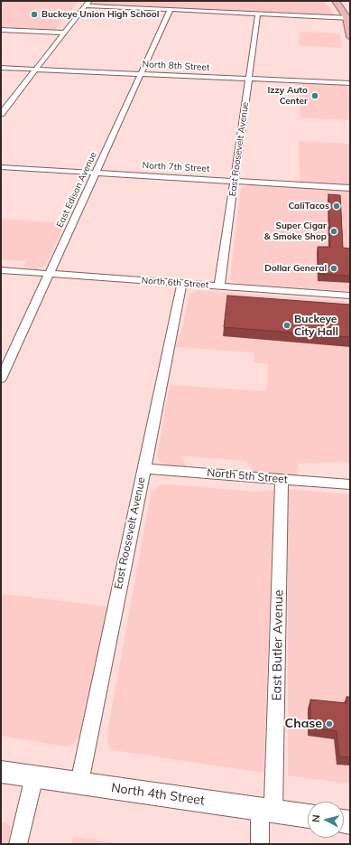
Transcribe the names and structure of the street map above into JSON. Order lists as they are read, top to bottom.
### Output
{
  "streets": {
    "street": [
      "North 8th Street",
      "East Roosevelt Avenue",
      "North 7th Street",
      "East Edison Avenue",
      "North 6th Street",
      "North 5th Street",
      "East Butler Avenue",
      "North 4th Street"
    ]
  },
  "crossings": [
    ["North 8th Street", "East Roosevelt Avenue"],
    ["North 8th Street", "East Edison Avenue"],
    ["East Roosevelt Avenue", "North 7th Street"],
    ["East Roosevelt Avenue", "North 6th Street"],
    ["East Roosevelt Avenue", "North 5th Street"],
    ["East Roosevelt Avenue", "North 4th Street"],
    ["North 7th Street", "East Edison Avenue"],
    ["East Edison Avenue", "North 6th Street"],
    ["North 5th Street", "East Butler Avenue"],
    ["East Butler Avenue", "North 4th Street"]
  ],
  "places": [
    "Buckeye Union High School",
    "Izzy Auto Center",
    "CaliTacos",
    "Super Cigar & Smoke Shop",
    "Dollar General",
    "Buckeye City Hall",
    "Chase"
  ],
  "north": "left"
}
